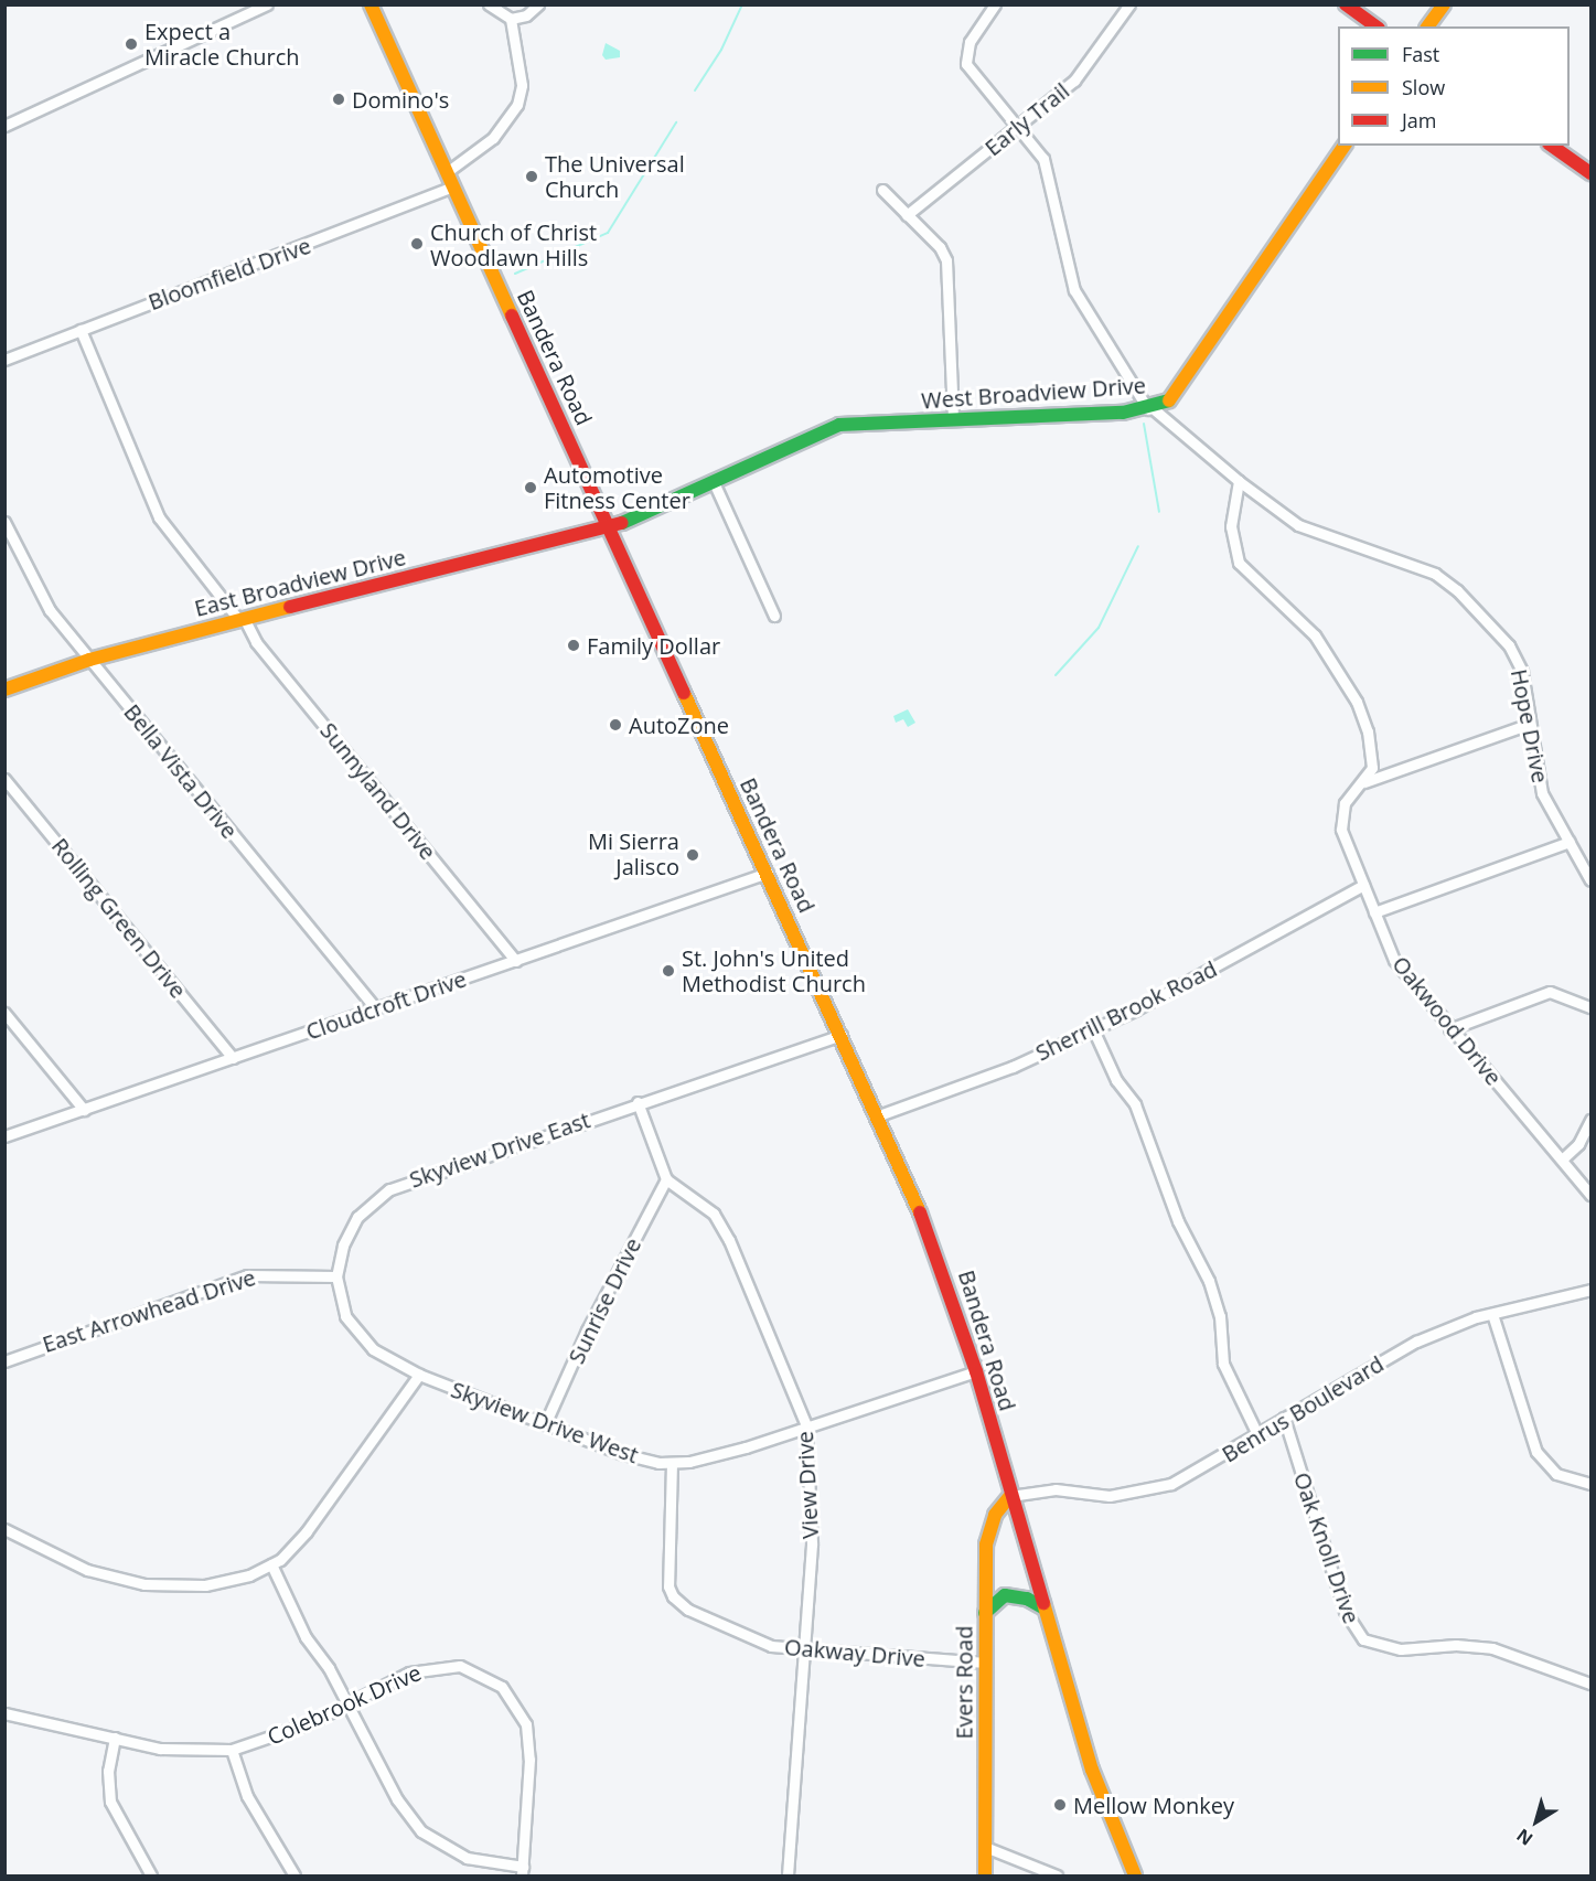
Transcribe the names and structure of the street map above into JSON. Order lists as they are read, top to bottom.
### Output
{
  "streets": {
    "main road": [
      "Bandera Road",
      "West Broadview Drive",
      "East Broadview Drive",
      "Evers Road"
    ],
    "street": [
      "Early Trail",
      "Bloomfield Drive",
      "Hope Drive",
      "Bella Vista Drive",
      "Sunnyland Drive",
      "Rolling Green Drive",
      "Cloudcroft Drive",
      "Sherrill Brook Road",
      "Oakwood Drive",
      "Skyview Drive East",
      "Sunrise Drive",
      "East Arrowhead Drive",
      "Benrus Boulevard",
      "Skyview Drive West",
      "View Drive",
      "Oak Knoll Drive",
      "Oakway Drive",
      "Colebrook Drive"
    ]
  },
  "crossings": [
    ["Bloomfield Drive", "Bandera Road"],
    ["Bloomfield Drive", "Sunnyland Drive"],
    ["Bandera Road", "West Broadview Drive"],
    ["Bandera Road", "East Broadview Drive"],
    ["Bandera Road", "Cloudcroft Drive"],
    ["Bandera Road", "Sherrill Brook Road"],
    ["Bandera Road", "Skyview Drive East"],
    ["Bandera Road", "Benrus Boulevard"],
    ["Bandera Road", "Skyview Drive West"],
    ["Bandera Road", "Evers Road"],
    ["West Broadview Drive", "East Broadview Drive"],
    ["East Broadview Drive", "Bella Vista Drive"],
    ["East Broadview Drive", "Sunnyland Drive"],
    ["Hope Drive", "Oakwood Drive"],
    ["Bella Vista Drive", "Cloudcroft Drive"],
    ["Sunnyland Drive", "Cloudcroft Drive"],
    ["Rolling Green Drive", "Cloudcroft Drive"],
    ["Sherrill Brook Road", "Oakwood Drive"],
    ["Skyview Drive East", "East Arrowhead Drive"],
    ["Skyview Drive East", "Skyview Drive West"],
    ["Sunrise Drive", "Skyview Drive West"],
    ["Sunrise Drive", "View Drive"],
    ["Benrus Boulevard", "Oak Knoll Drive"],
    ["Benrus Boulevard", "Evers Road"],
    ["Skyview Drive West", "View Drive"],
    ["Skyview Drive West", "Oakway Drive"],
    ["View Drive", "Oakway Drive"],
    ["Oakway Drive", "Evers Road"]
  ],
  "places": [
    "Expect a Miracle Church",
    "Domino's",
    "The Universal Church",
    "Church of Christ Woodlawn Hills",
    "Automotive Fitness Center",
    "Family Dollar",
    "AutoZone",
    "Mi Sierra Jalisco",
    "St. John's United Methodist Church",
    "Mellow Monkey"
  ],
  "legend": ["Fast", "Slow", "Jam"],
  "north": "bottom left"
}
